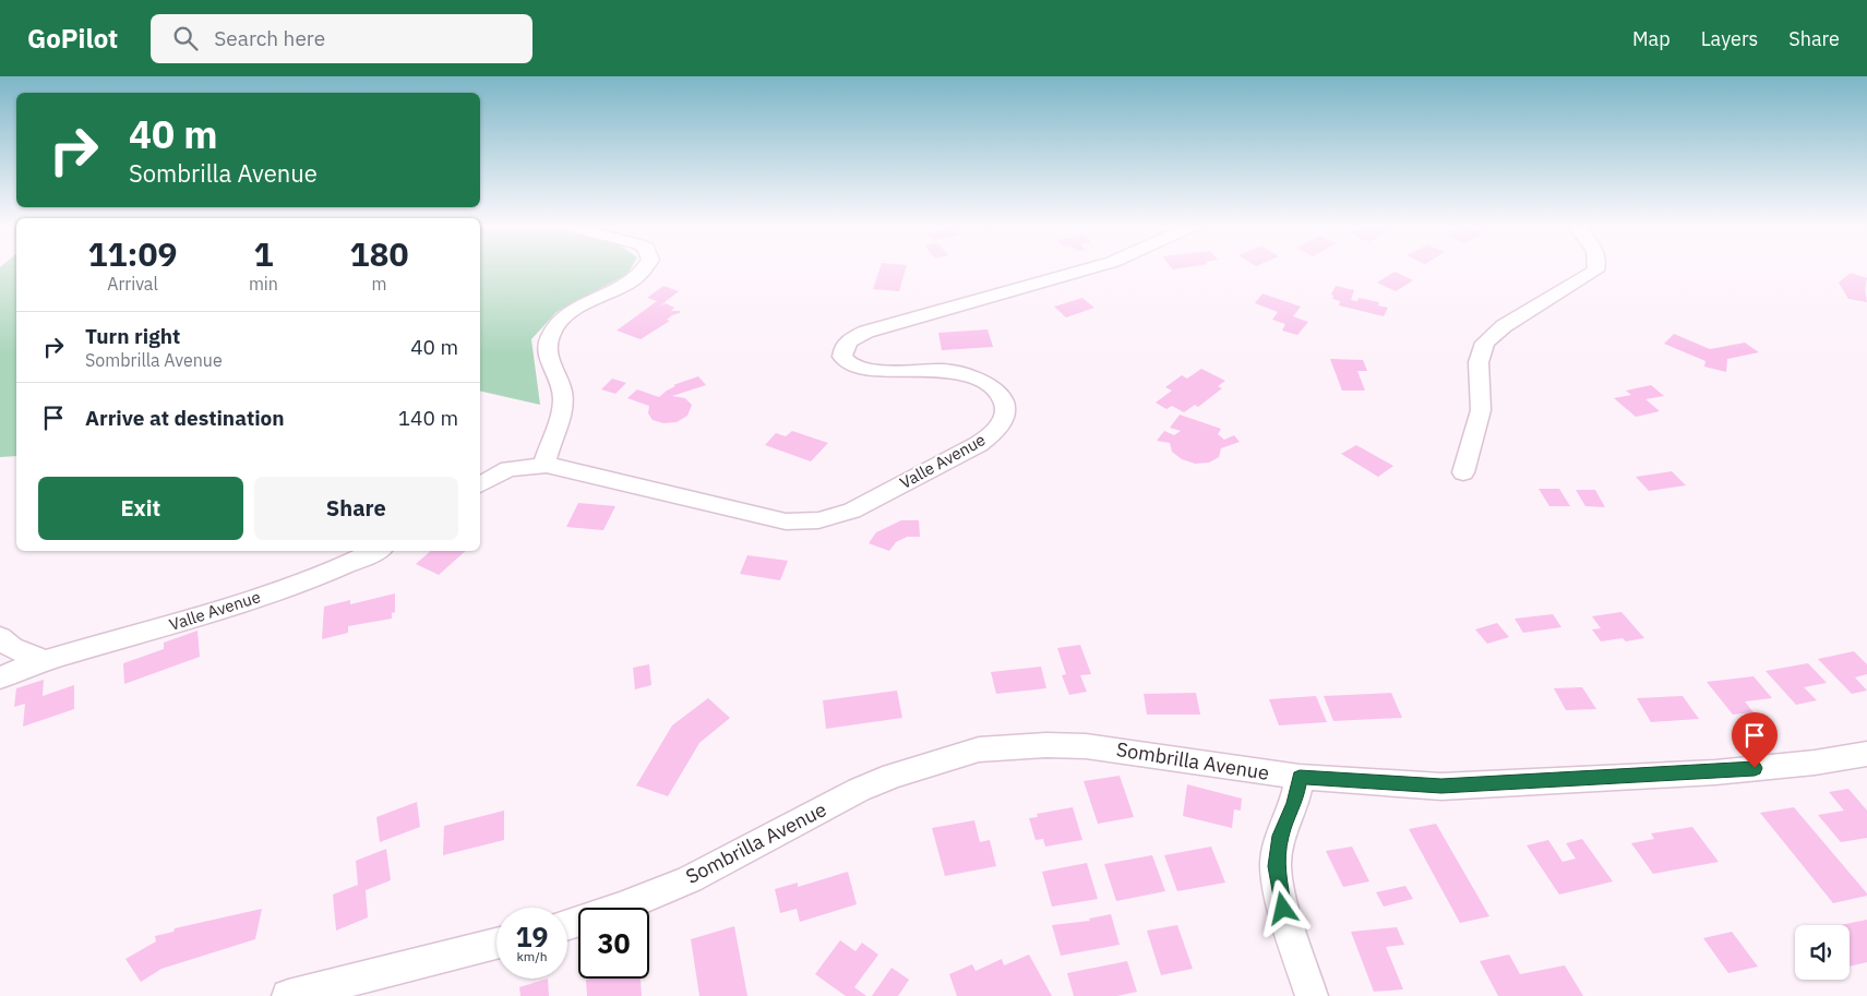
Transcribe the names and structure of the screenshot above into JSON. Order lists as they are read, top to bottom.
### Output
{
  "streets": {
    "street": ["Valle Avenue", "Sombrilla Avenue"]
  },
  "page": {
    "header": "GoPilot",
    "search": "Search here",
    "nav": ["Map", "Layers", "Share"],
    "turn": ["40 m", "Sombrilla Avenue"],
    "eta": [
      "11:09",
      "Arrival",
      "1",
      "min",
      "180",
      "m"
    ],
    "list": [
      {
        "name": "Turn right",
        "note": "Sombrilla Avenue",
        "value": "40 m"
      },
      {
        "name": "Arrive at destination",
        "value": "140 m"
      }
    ],
    "buttons": ["Exit", "Share"],
    "speed": "19 km/h",
    "limit": "30"
  }
}
